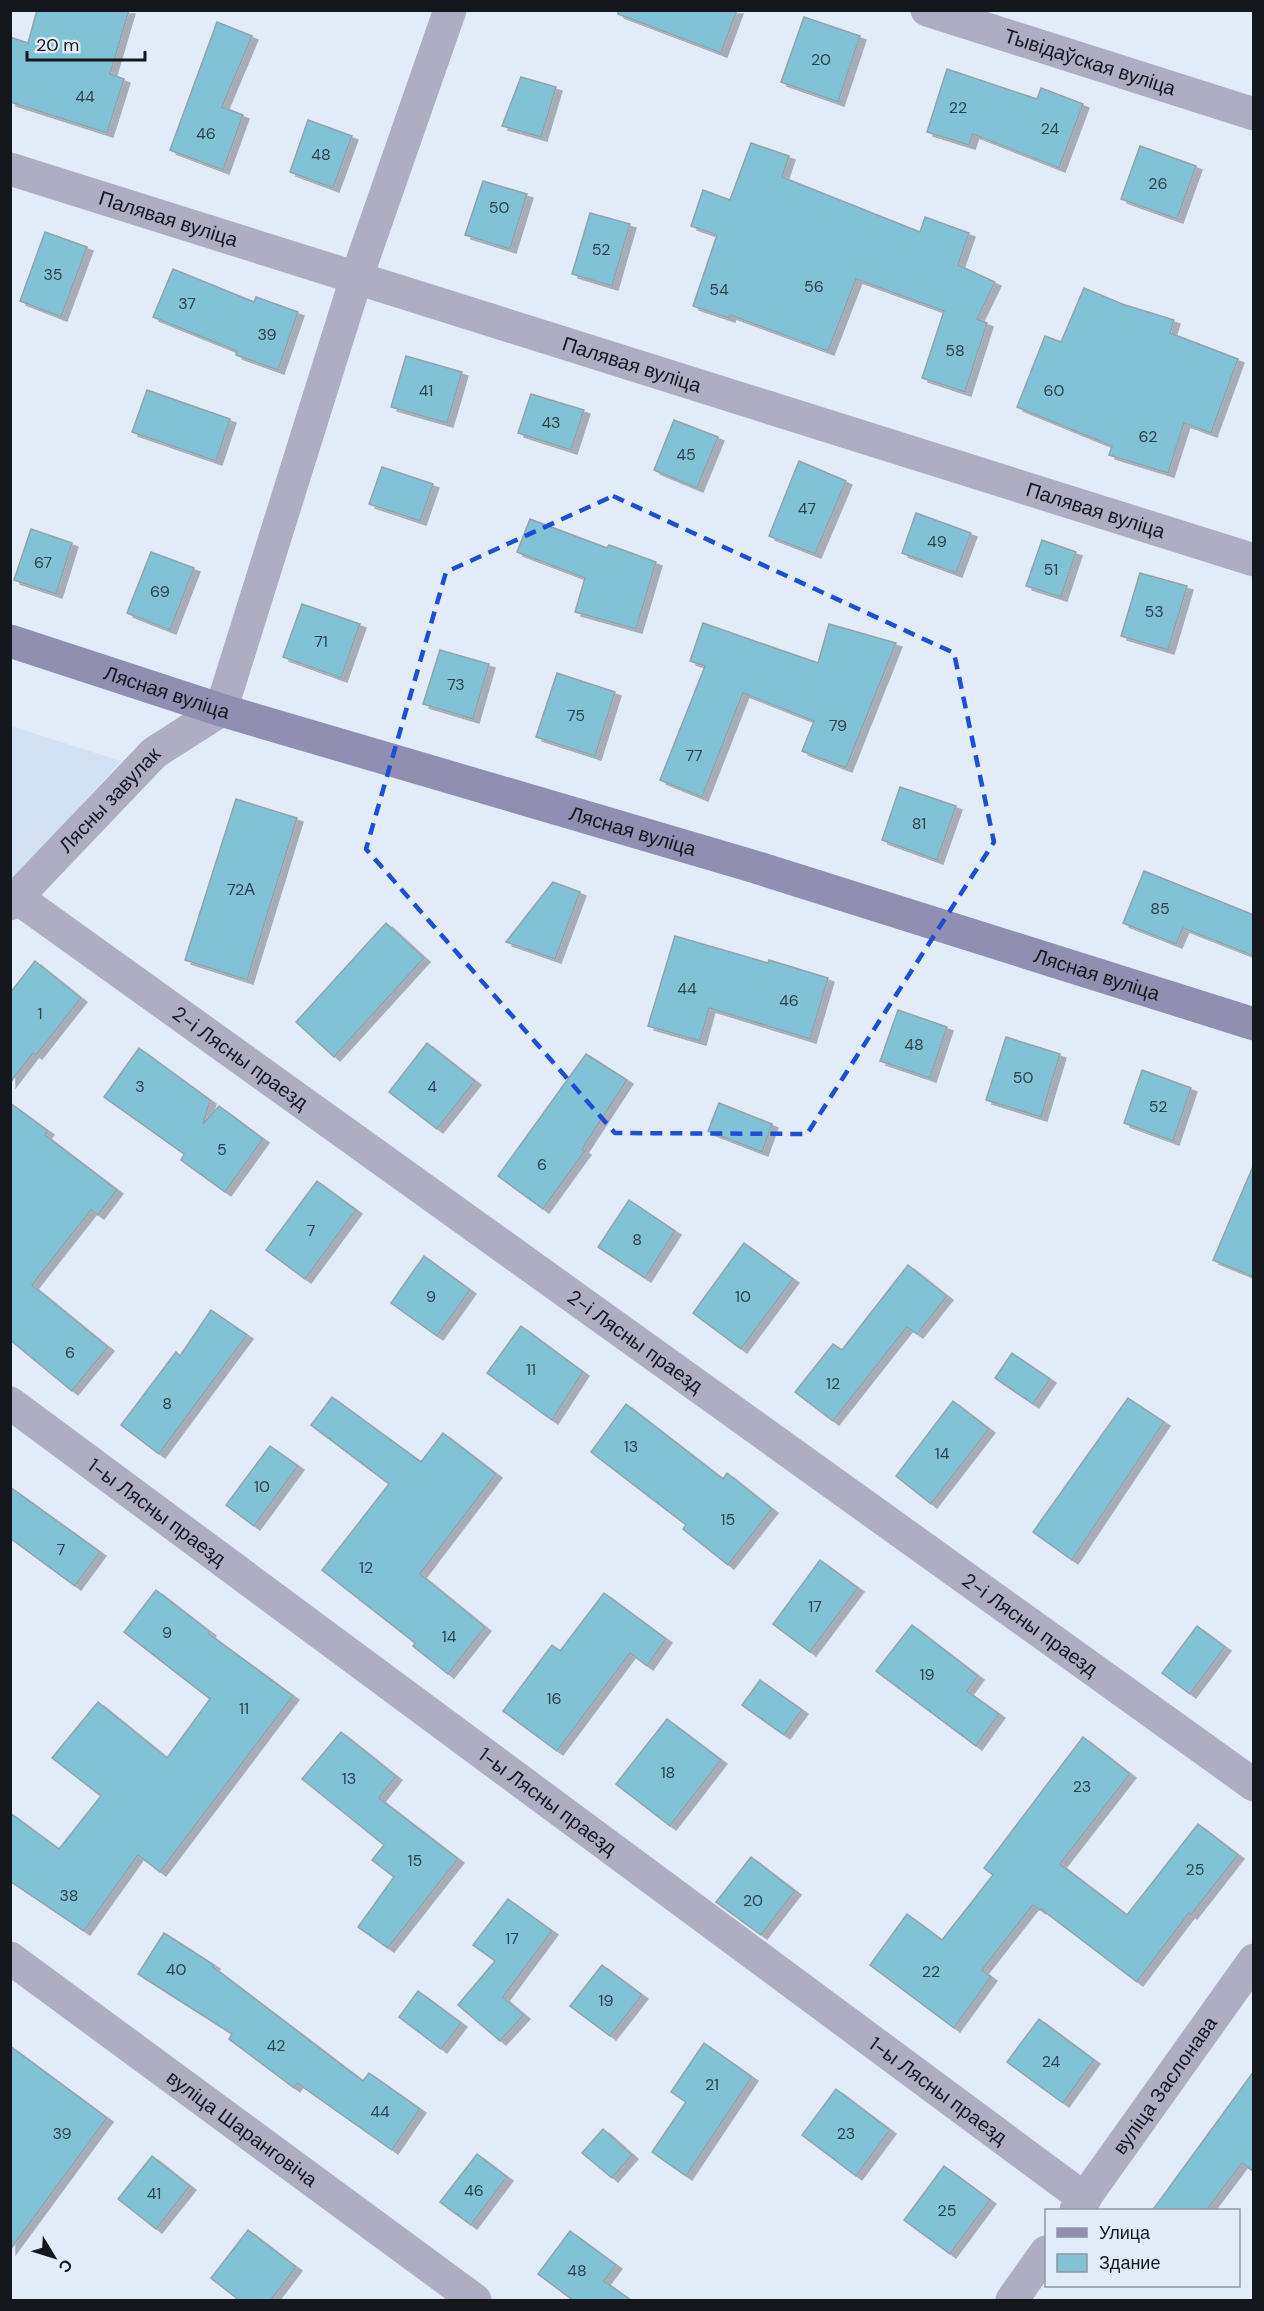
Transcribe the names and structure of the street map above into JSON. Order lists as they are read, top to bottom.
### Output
{
  "streets": {
    "main road": ["Лясная вуліца"],
    "street": [
      "Тывідаўская вуліца",
      "Палявая вуліца",
      "Лясны завулак",
      "2-і Лясны праезд",
      "1-ы Лясны праезд",
      "вуліца Заслонава",
      "вуліца Шаранговіча"
    ]
  },
  "crossings": [
    ["Лясная вуліца", "Лясны завулак"],
    ["Лясны завулак", "2-і Лясны праезд"],
    ["1-ы Лясны праезд", "вуліца Заслонава"]
  ],
  "house_numbers": [
    "20",
    "44",
    "22",
    "24",
    "46",
    "48",
    "26",
    "50",
    "52",
    "35",
    "56",
    "54",
    "37",
    "39",
    "58",
    "41",
    "60",
    "43",
    "62",
    "45",
    "47",
    "49",
    "67",
    "51",
    "69",
    "53",
    "71",
    "73",
    "75",
    "79",
    "77",
    "81",
    "72А",
    "85",
    "44",
    "46",
    "1",
    "48",
    "50",
    "3",
    "4",
    "52",
    "5",
    "6",
    "7",
    "8",
    "9",
    "10",
    "6",
    "11",
    "12",
    "8",
    "13",
    "14",
    "10",
    "15",
    "7",
    "12",
    "17",
    "9",
    "14",
    "19",
    "16",
    "11",
    "18",
    "13",
    "23",
    "15",
    "25",
    "38",
    "20",
    "17",
    "40",
    "22",
    "19",
    "42",
    "24",
    "21",
    "44",
    "39",
    "23",
    "46",
    "41",
    "25",
    "48"
  ],
  "legend": ["Улица", "Здание"],
  "scale_bar": "20 m",
  "north": "bottom right"
}
